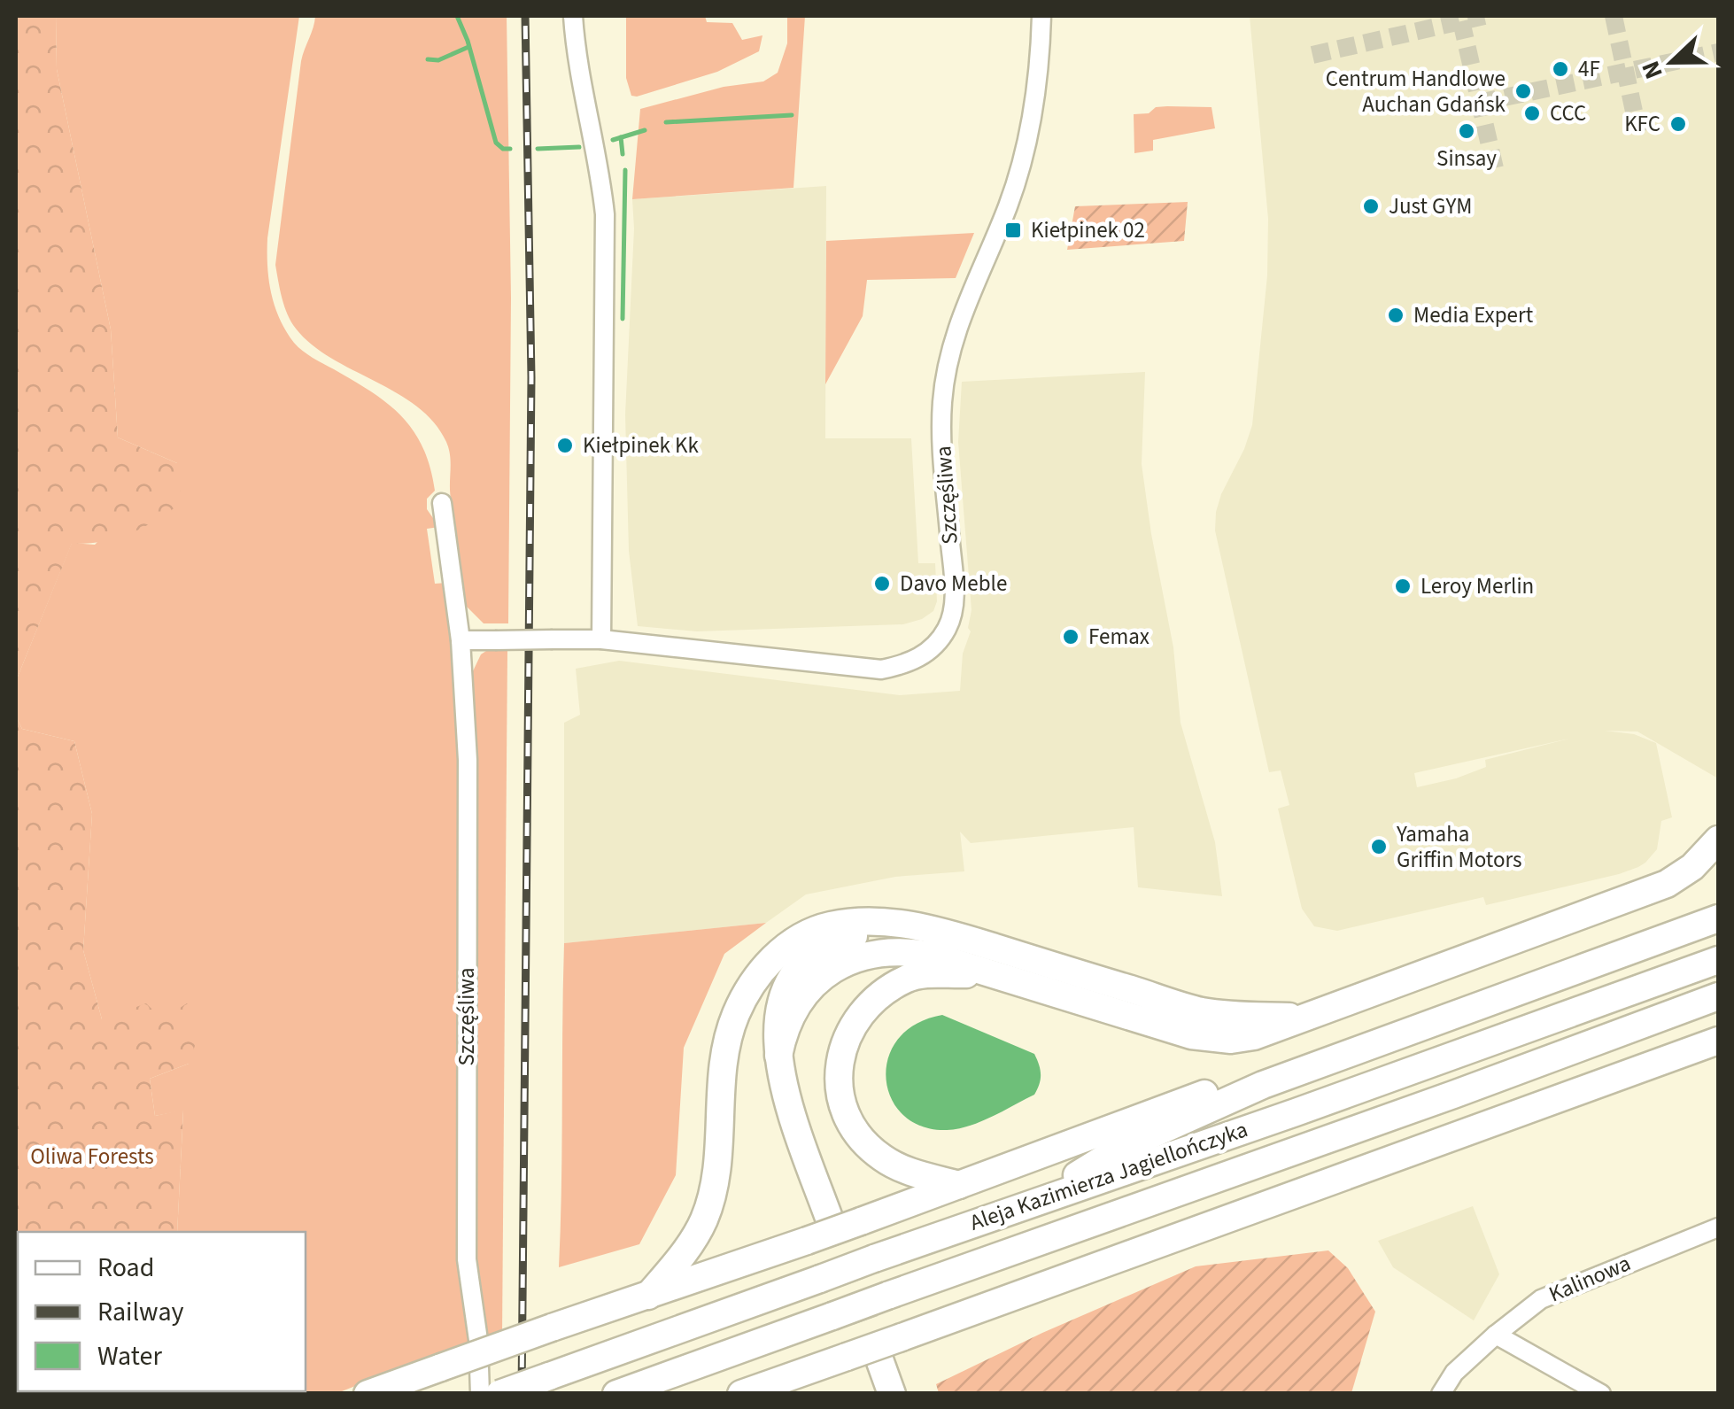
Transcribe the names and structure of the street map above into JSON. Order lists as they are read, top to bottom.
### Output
{
  "streets": {
    "highway": ["Aleja Kazimierza Jagiellończyka"],
    "street": ["Szczęśliwa", "Kalinowa"]
  },
  "parks": ["Oliwa Forests"],
  "places": {
    "other": [
      "4F",
      "Centrum Handlowe Auchan Gdańsk",
      "CCC",
      "KFC",
      "Sinsay",
      "Just GYM",
      "Media Expert",
      "Kiełpinek Kk",
      "Davo Meble",
      "Leroy Merlin",
      "Femax",
      "Yamaha Griffin Motors"
    ],
    "transit": ["Kiełpinek 02"]
  },
  "legend": ["Road", "Railway", "Water"],
  "north": "left"
}
